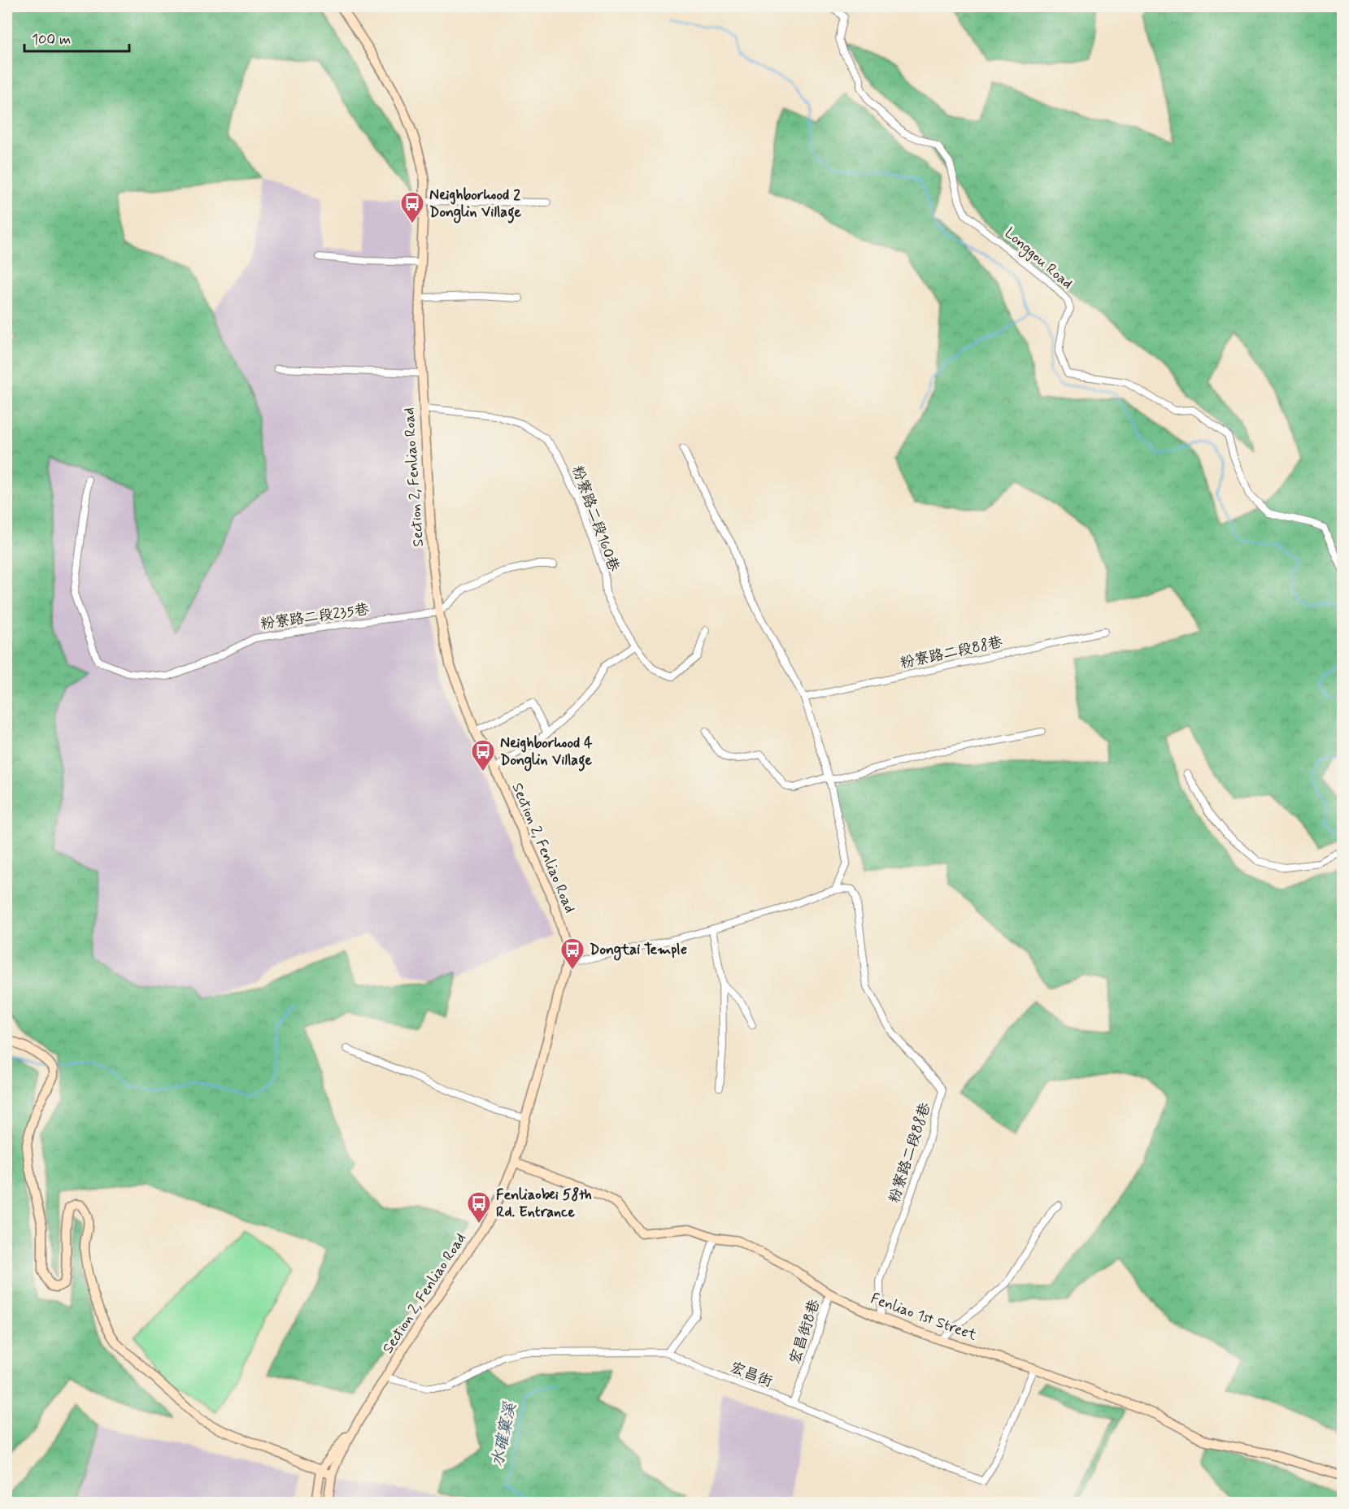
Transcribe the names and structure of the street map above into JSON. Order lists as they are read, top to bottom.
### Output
{
  "streets": {
    "main road": ["Section 2, Fenliao Road", "Fenliao 1st Street"],
    "street": [
      "Longgou Road",
      "粉寮路二段160巷",
      "粉寮路二段235巷",
      "粉寮路二段88巷",
      "宏昌街8巷",
      "宏昌街"
    ]
  },
  "crossings": [
    ["Section 2, Fenliao Road", "粉寮路二段160巷"],
    ["Section 2, Fenliao Road", "粉寮路二段235巷"],
    ["Section 2, Fenliao Road", "Fenliao 1st Street"],
    ["Section 2, Fenliao Road", "宏昌街"],
    ["粉寮路二段88巷", "Fenliao 1st Street"],
    ["Fenliao 1st Street", "宏昌街8巷"],
    ["Fenliao 1st Street", "宏昌街"],
    ["宏昌街8巷", "宏昌街"]
  ],
  "water": ["水確窠溪"],
  "places": {
    "bus stop": [
      "Neighborhood 2 Donglin Village",
      "Neighborhood 4 Donglin Village",
      "Dongtai Temple",
      "Fenliaobei 58th Rd. Entrance"
    ]
  },
  "scale_bar": "100 m"
}
